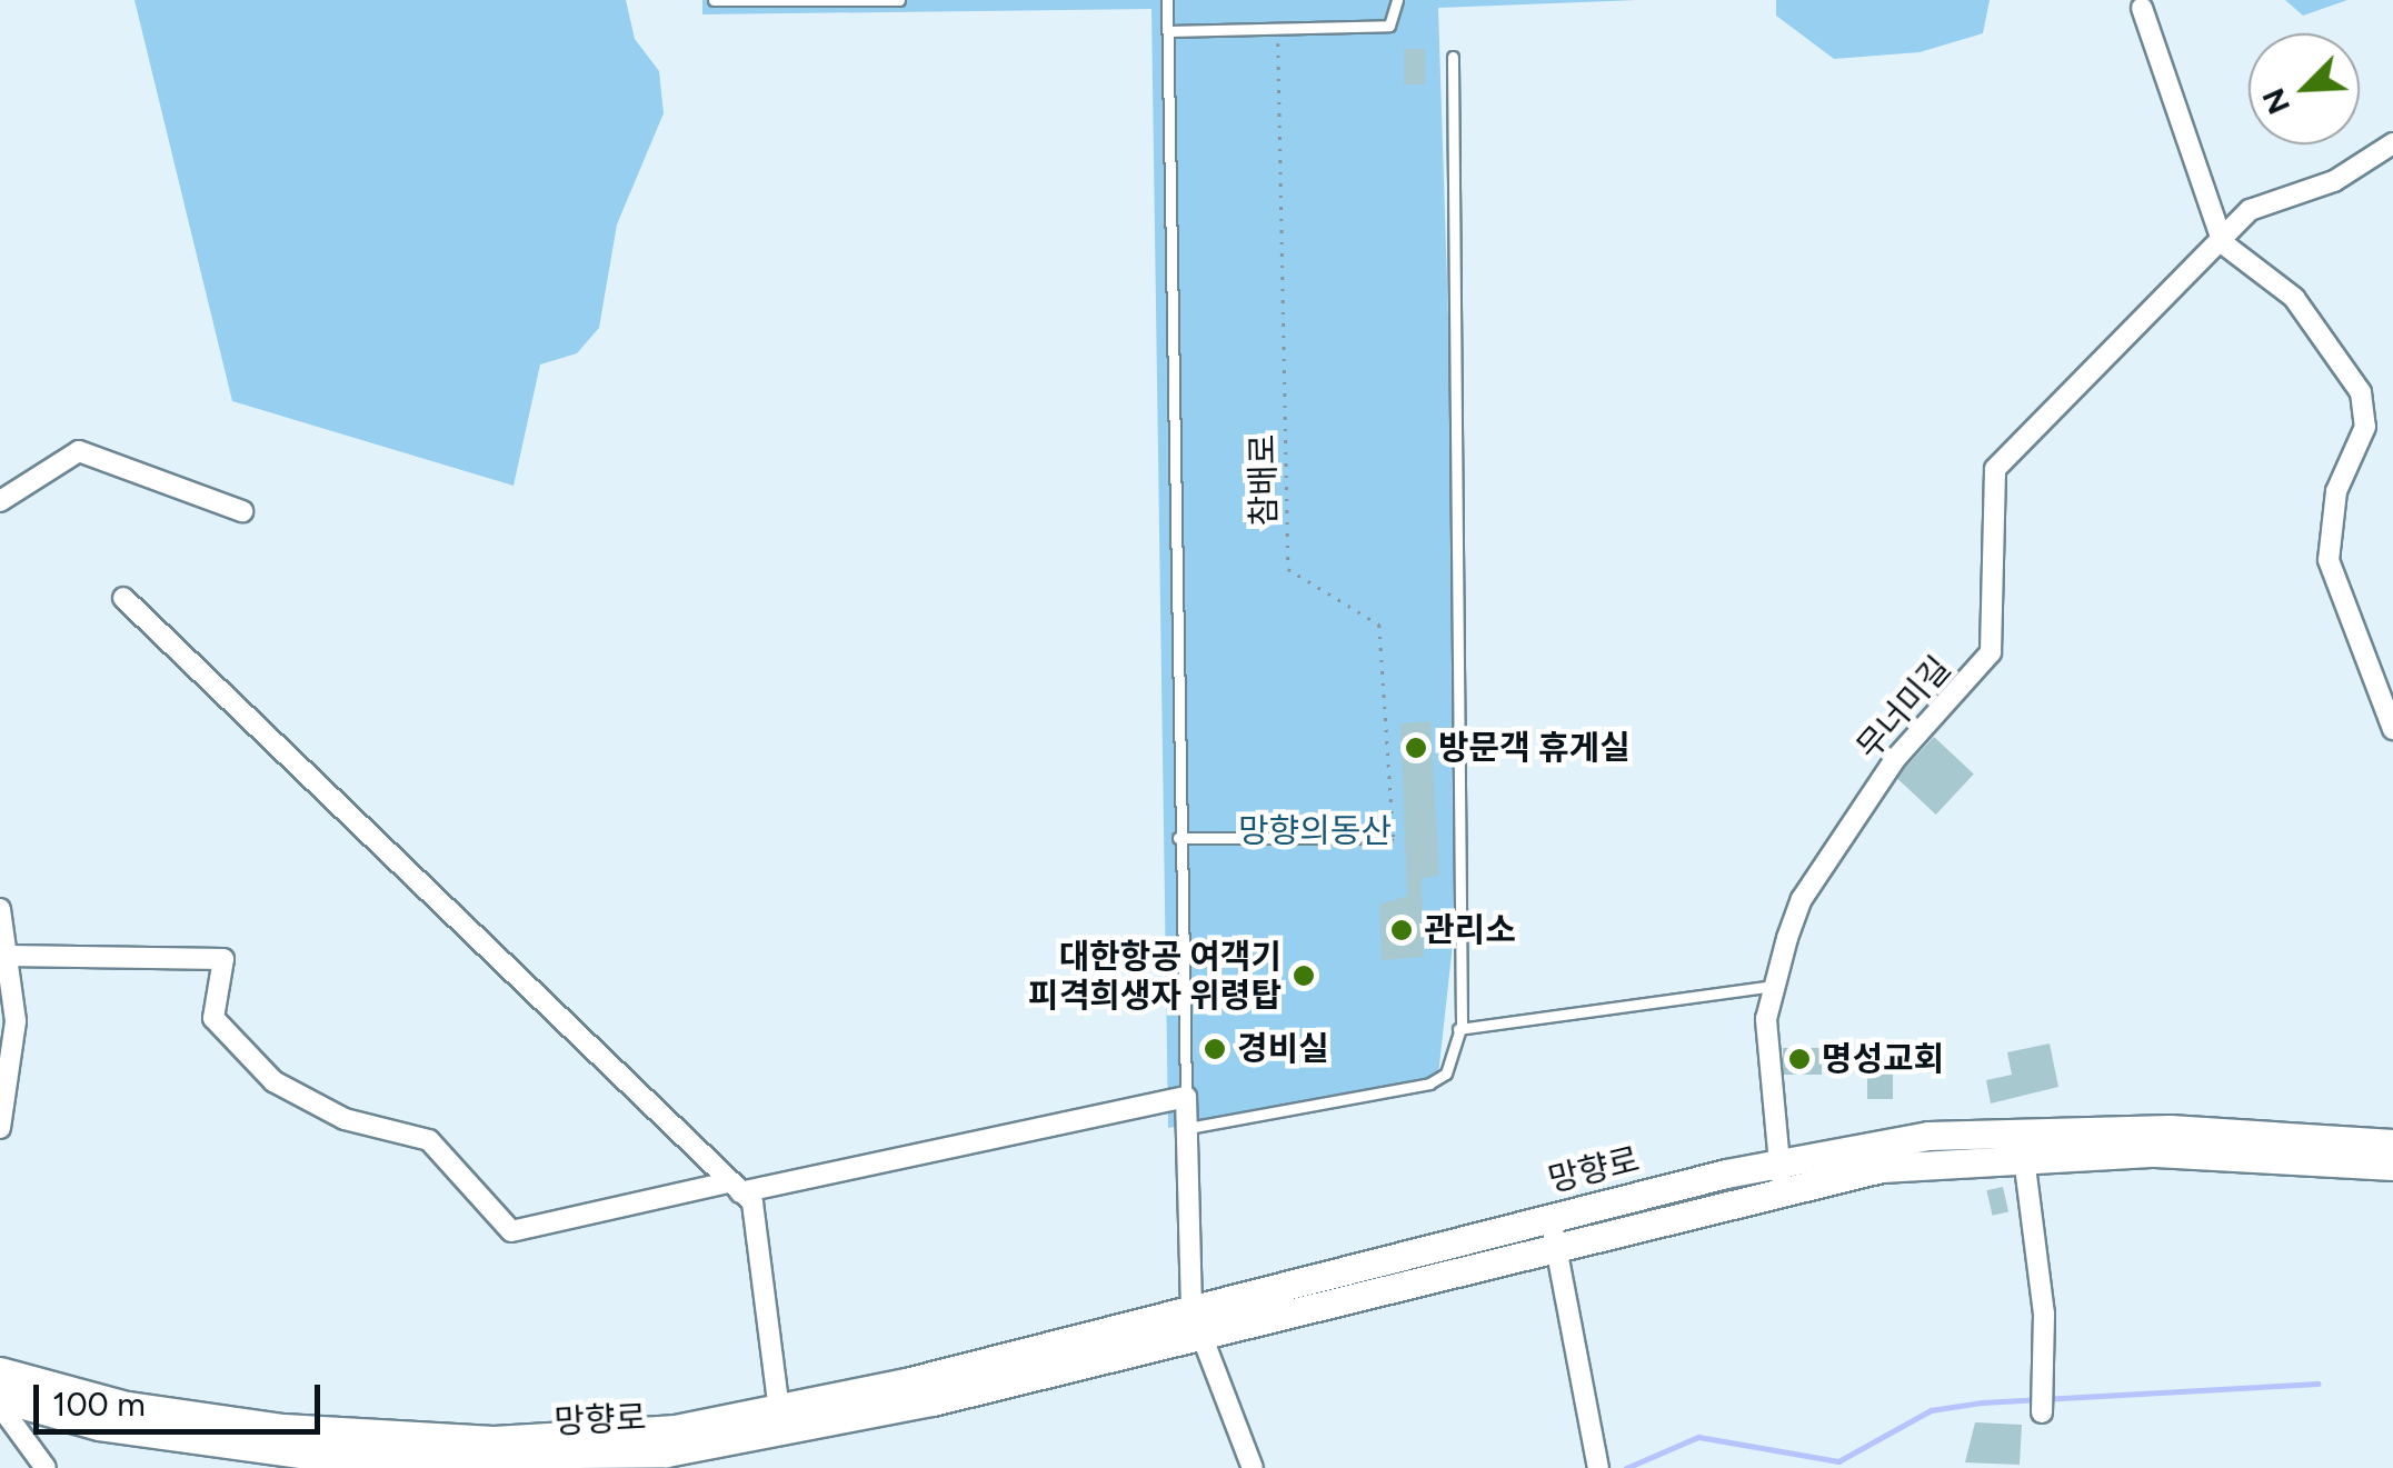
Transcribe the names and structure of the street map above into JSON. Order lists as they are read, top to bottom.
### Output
{
  "streets": {
    "main road": ["망향로"],
    "street": ["무너미길"],
    "path": ["참배로"]
  },
  "crossings": [
    ["무너미길", "망향로"]
  ],
  "parks": ["망향의동산"],
  "places": [
    "방문객 휴게실",
    "관리소",
    "대한항공 여객기 피격희생자 위령탑",
    "경비실",
    "명성교회"
  ],
  "scale_bar": "100 m",
  "north": "bottom left"
}
